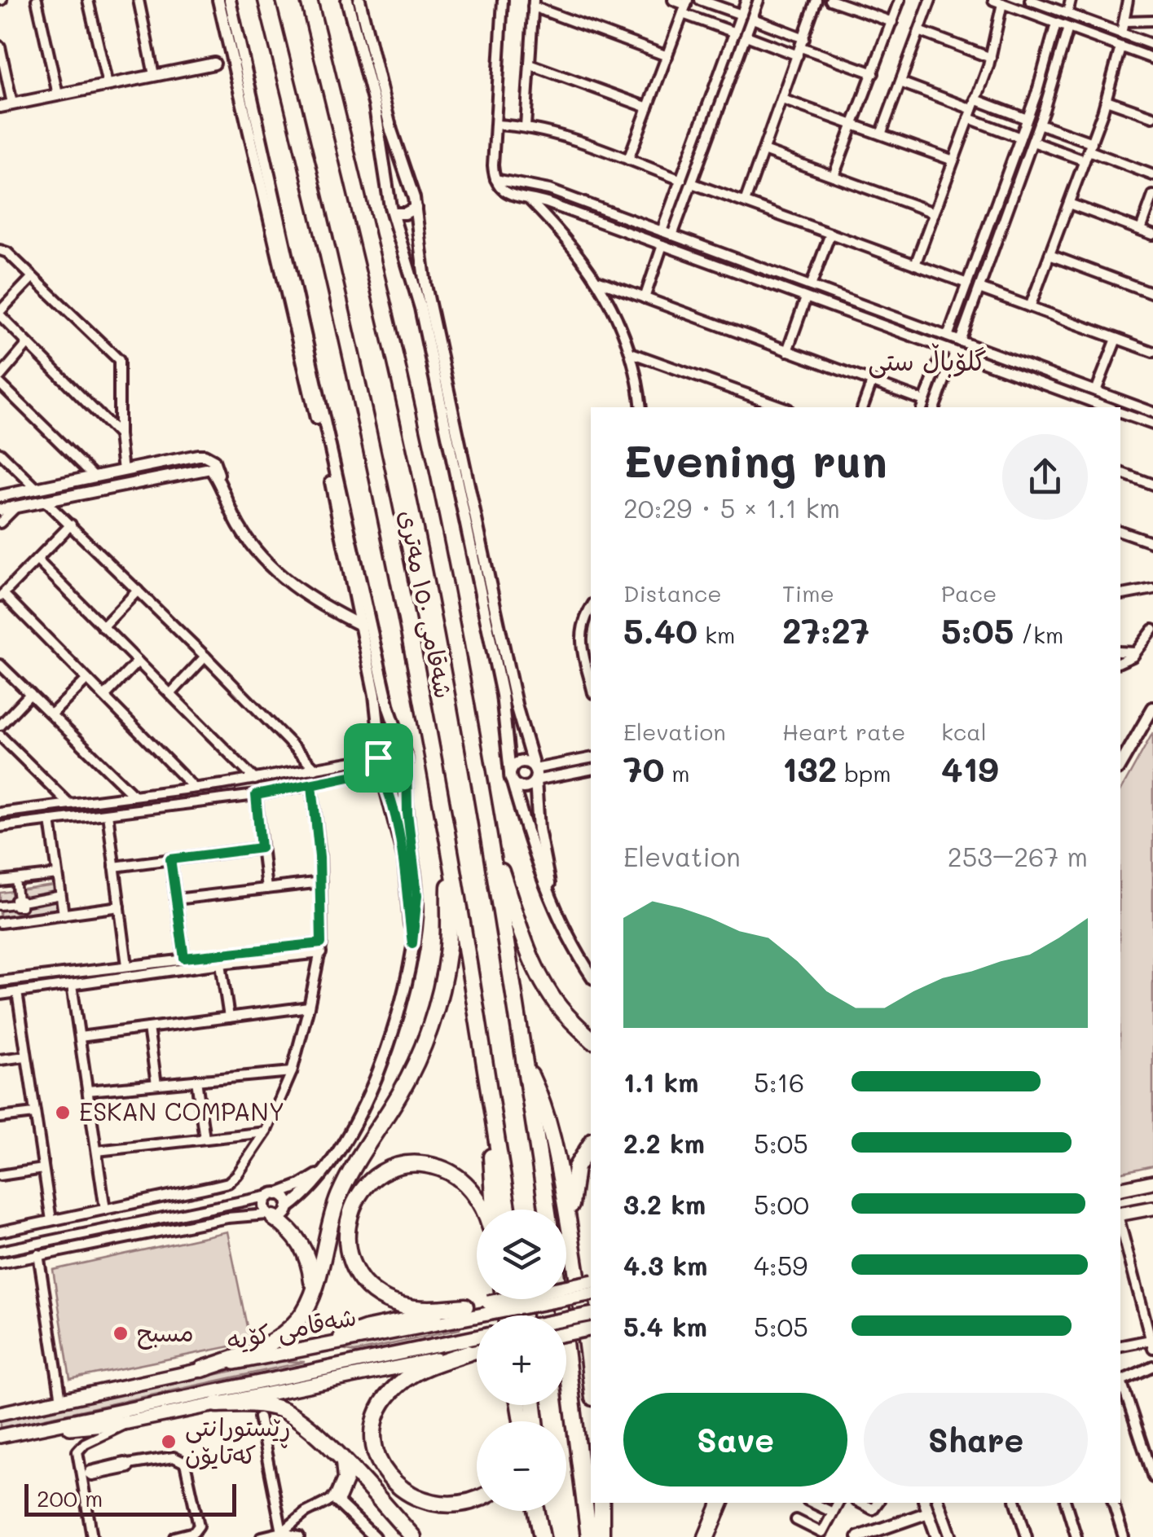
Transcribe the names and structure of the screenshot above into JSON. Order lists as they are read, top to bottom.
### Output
{
  "streets": {
    "highway": ["شەقامی ١٥٠ مەتری", "شەقامی کۆیە"]
  },
  "districts": ["گلۆباڵ ستی"],
  "places": ["ESKAN COMPANY", "مسبح", "ڕێستورانتی کەتایۆن"],
  "scale_bar": "200 m",
  "page": {
    "heading": ["Evening run", "20:29 · 5 × 1.1 km"],
    "stats": [
      ["Distance", "5.40 km"],
      ["Time", "27:27"],
      ["Pace", "5:05 /km"],
      ["Elevation", "70 m"],
      ["Heart rate", "132 bpm"],
      ["kcal", "419"]
    ],
    "chart": ["Elevation", "253–267 m"],
    "list": [
      {
        "name": "1.1 km",
        "note": "5:16"
      },
      {
        "name": "2.2 km",
        "note": "5:05"
      },
      {
        "name": "3.2 km",
        "note": "5:00"
      },
      {
        "name": "4.3 km",
        "note": "4:59"
      },
      {
        "name": "5.4 km",
        "note": "5:05"
      }
    ],
    "map_buttons": ["+", "−"],
    "buttons": ["Save", "Share"],
    "scale": "200 m"
  }
}
